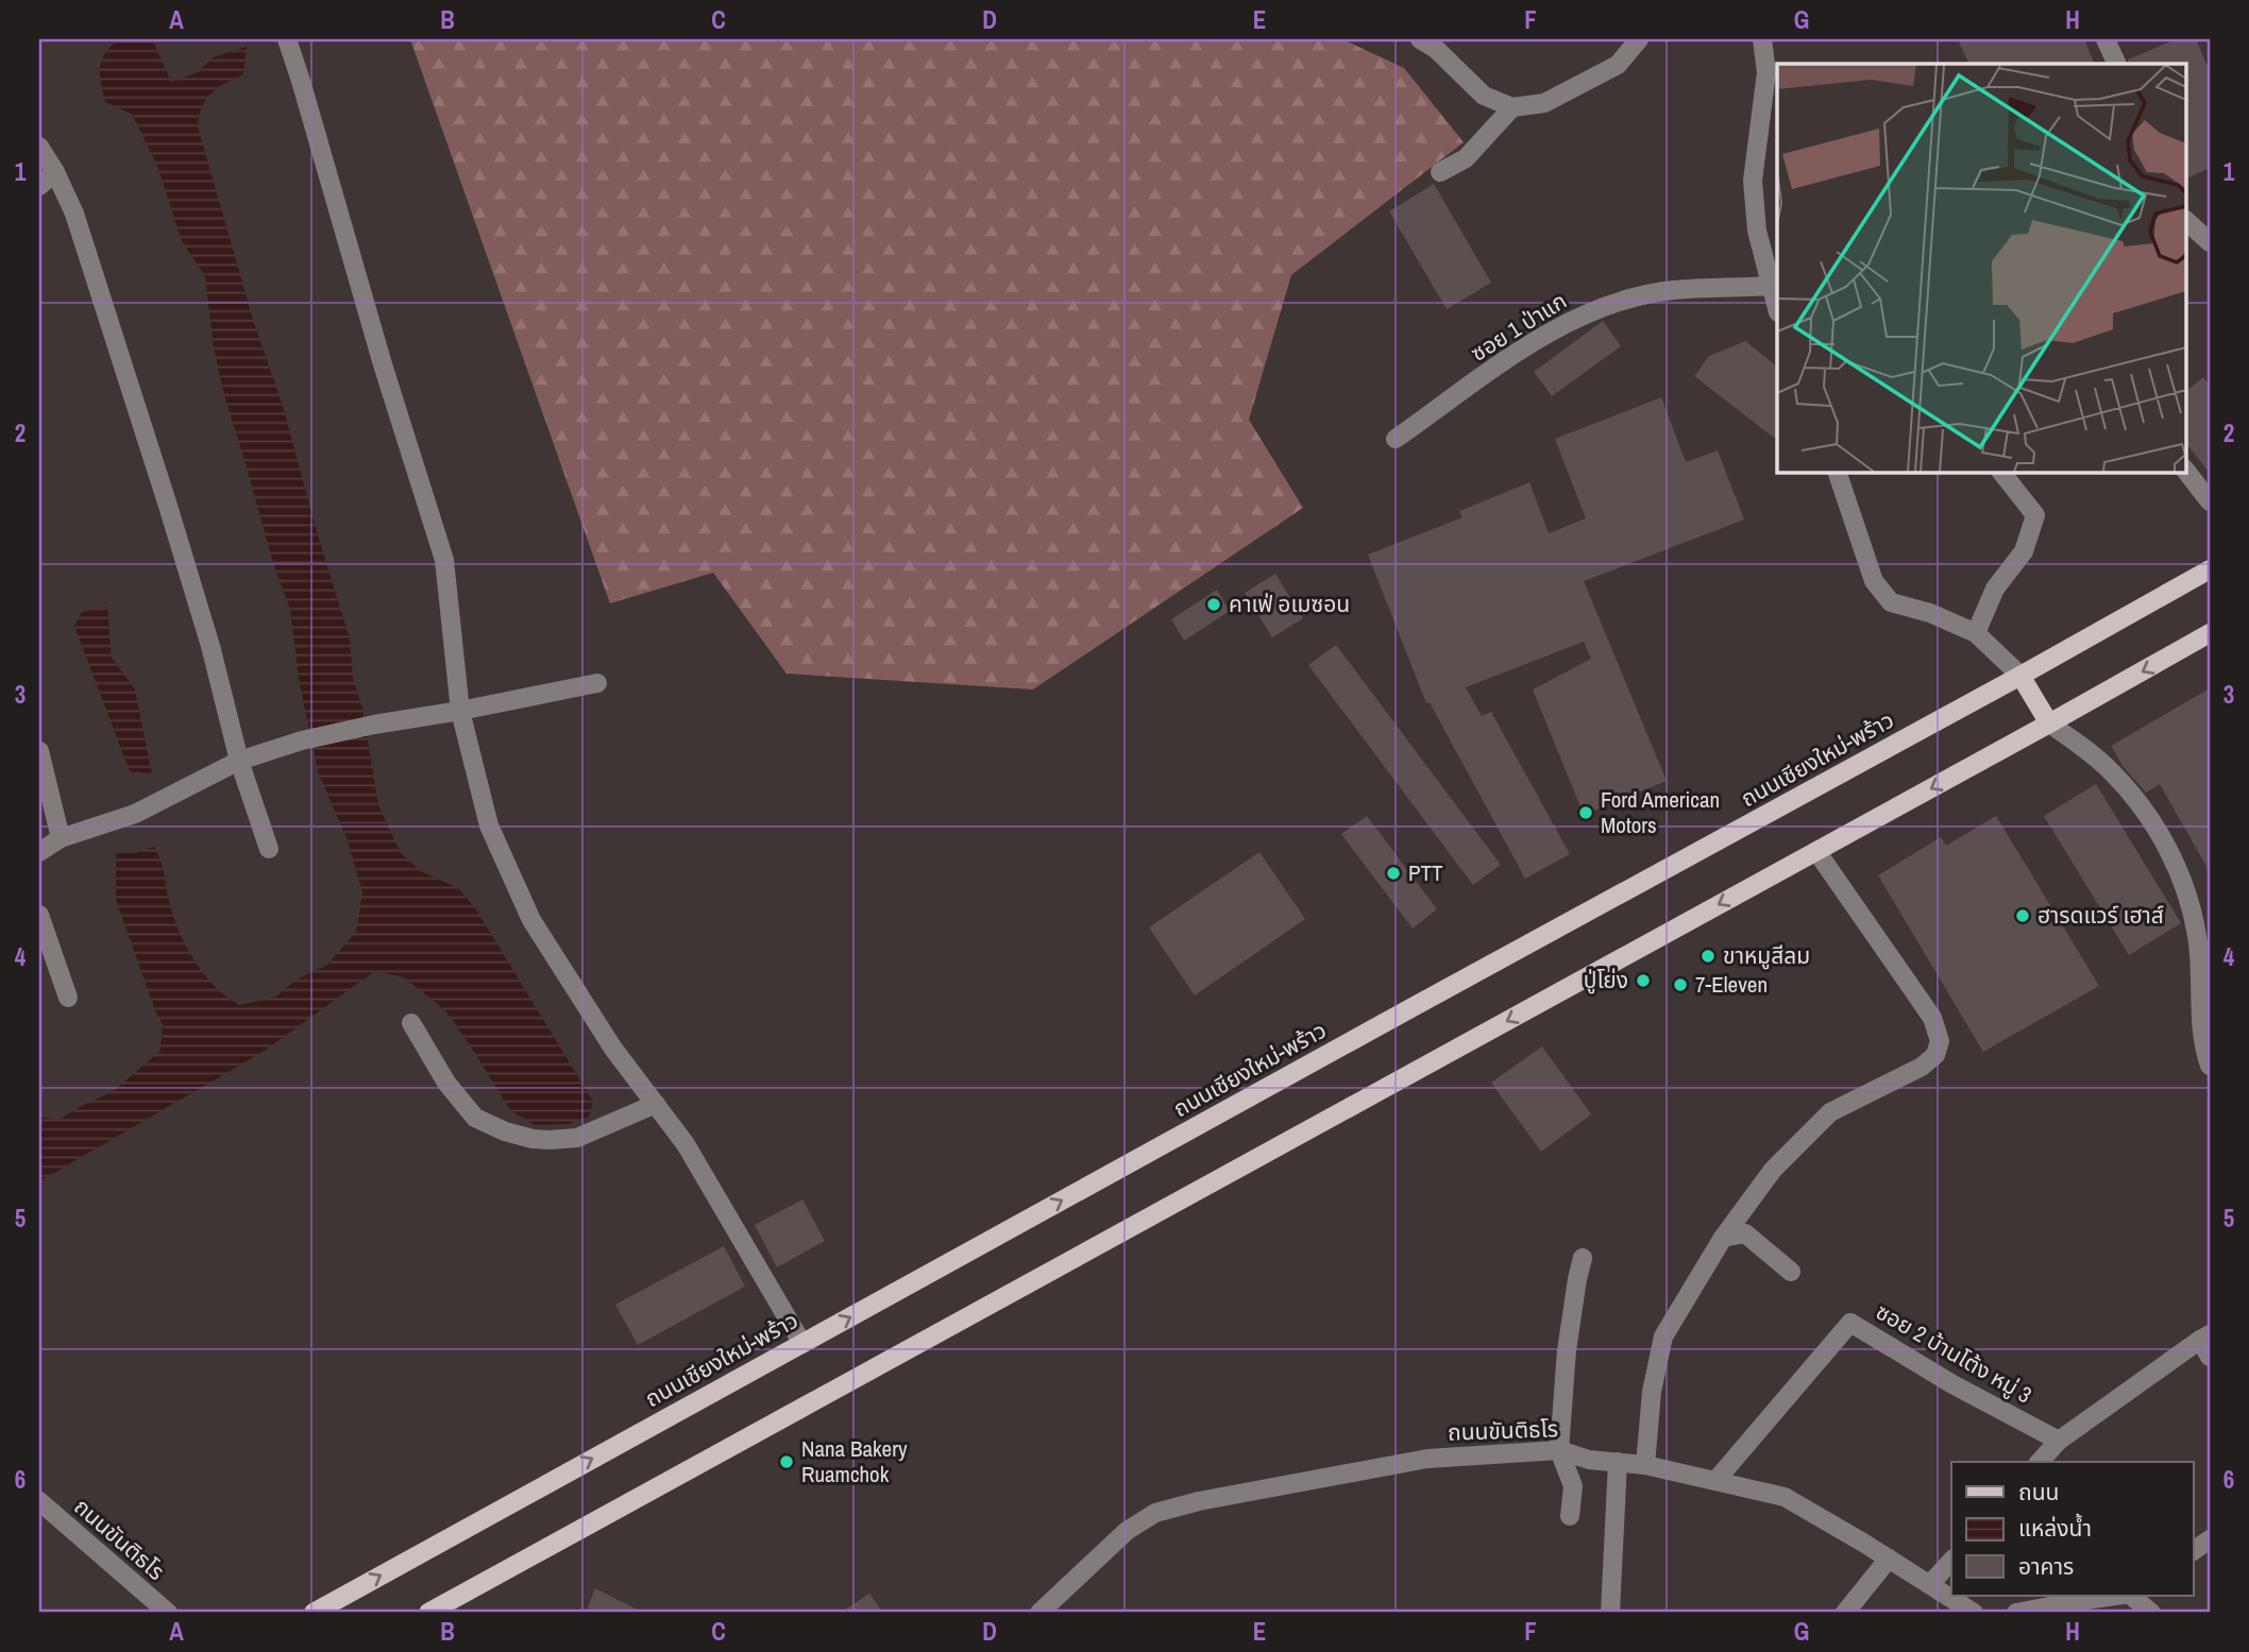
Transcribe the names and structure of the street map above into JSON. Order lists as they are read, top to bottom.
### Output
{
  "streets": {
    "main road": ["ถนนเชียงใหม่-พร้าว"],
    "street": ["ซอย 1 ป่าแก", "ซอย 2 บ้านโต้ง หมู่ 3", "ถนนขันติธโร"]
  },
  "crossings": [
    ["ซอย 2 บ้านโต้ง หมู่ 3", "ถนนขันติธโร"]
  ],
  "places": [
    "คาเฟ่ อเมซอน",
    "Ford American Motors",
    "PTT",
    "ฮารดแวร์ เฮาส์",
    "ขาหมูสีลม",
    "ปู่โย่ง",
    "7-Eleven",
    "Nana Bakery Ruamchok"
  ],
  "legend": ["ถนน", "แหล่งน้ำ", "อาคาร"],
  "grid": {
    "columns": [
      "A",
      "B",
      "C",
      "D",
      "E",
      "F",
      "G",
      "H"
    ],
    "rows": [
      "1",
      "2",
      "3",
      "4",
      "5",
      "6"
    ]
  }
}
